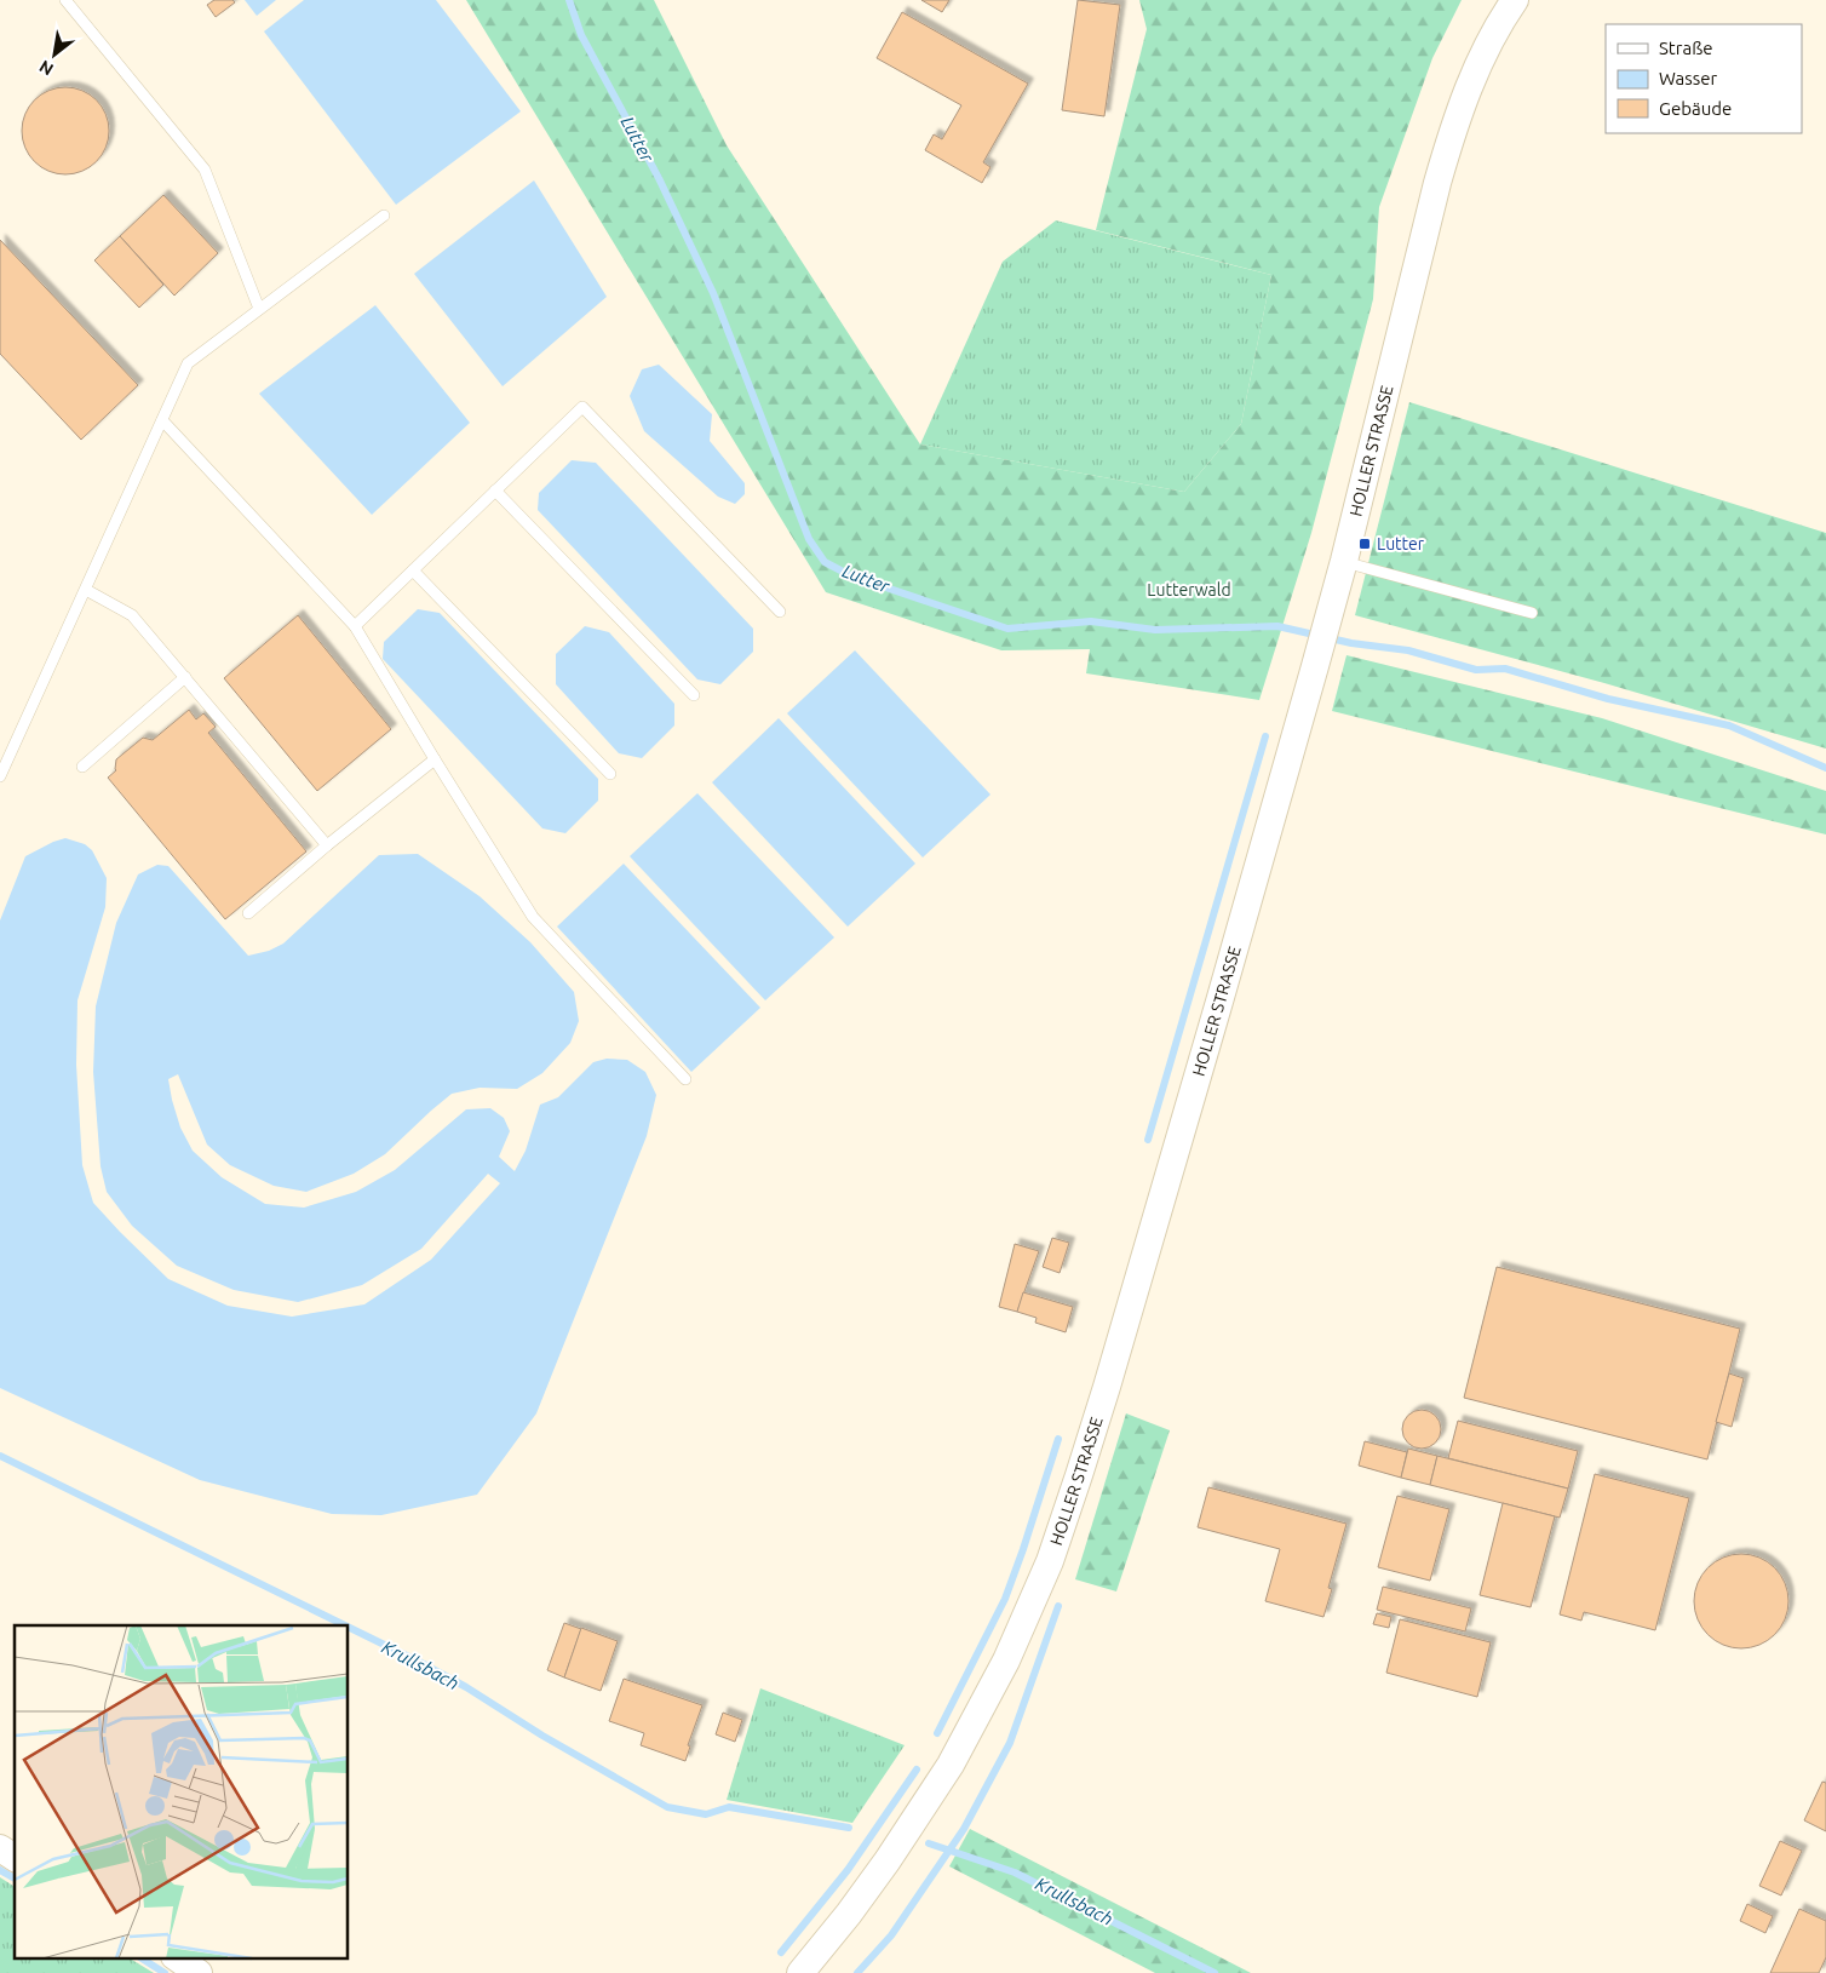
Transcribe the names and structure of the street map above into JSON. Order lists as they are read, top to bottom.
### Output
{
  "streets": {
    "street": ["HOLLER STRASSE"]
  },
  "water": ["Lutter", "Krullsbach"],
  "parks": ["Lutterwald"],
  "places": {
    "transit": ["Lutter"]
  },
  "legend": ["Straße", "Wasser", "Gebäude"],
  "north": "bottom left"
}
